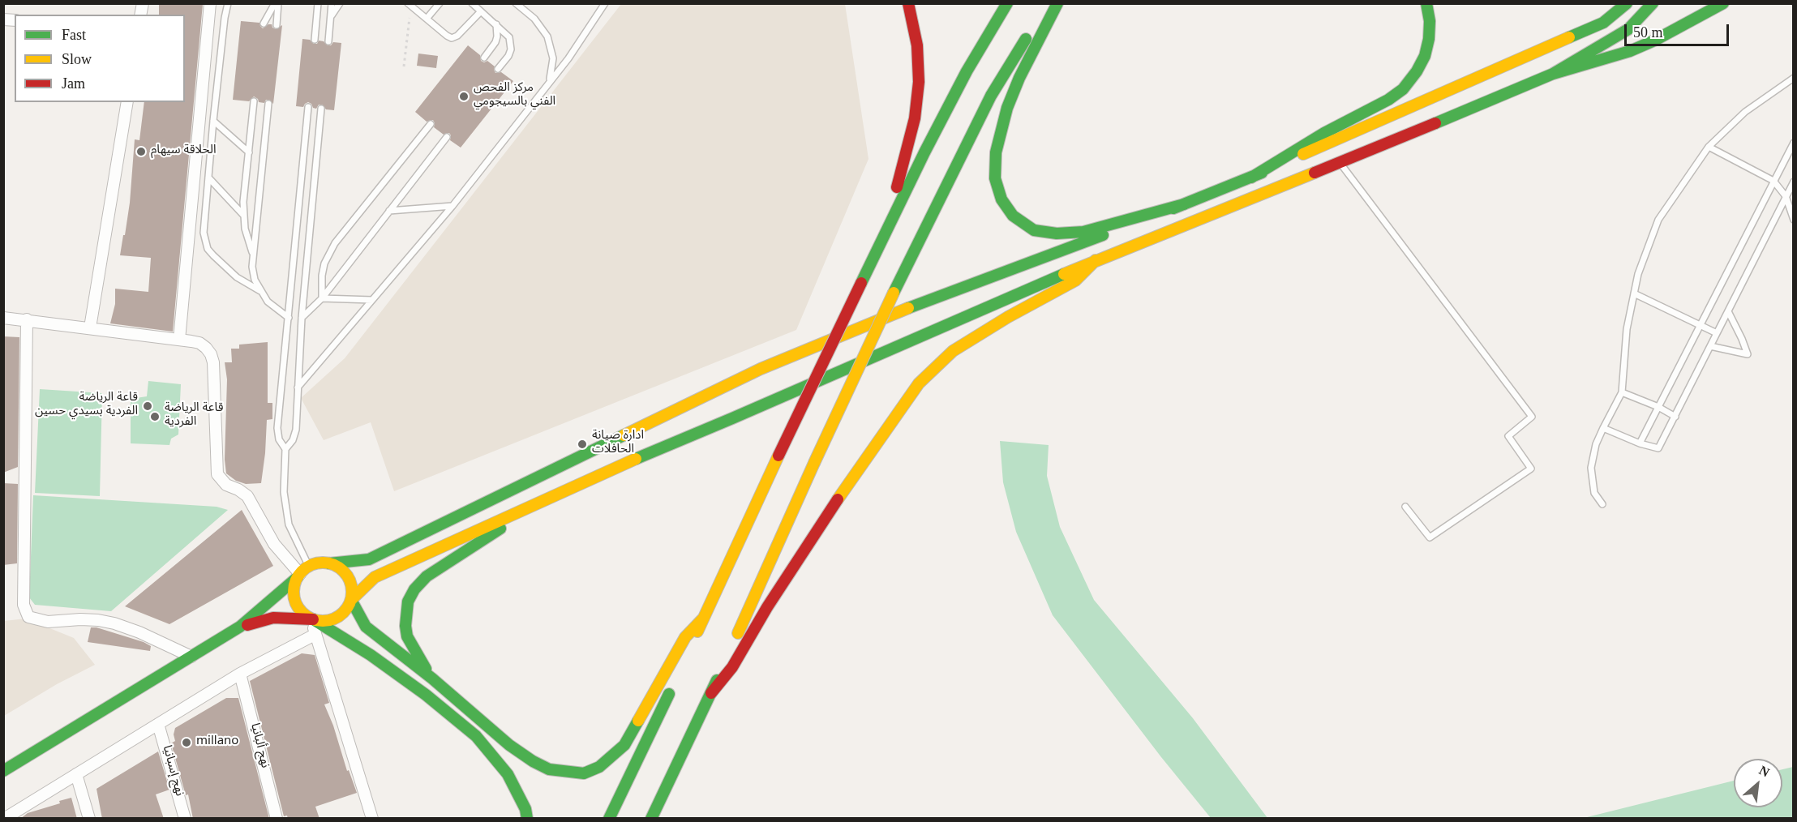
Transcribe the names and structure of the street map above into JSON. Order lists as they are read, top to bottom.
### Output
{
  "streets": {
    "street": ["نهج ألبانيا", "نهج إسبانيا"]
  },
  "places": [
    "مركز الفحص الفني بالسيجومي",
    "الحلاقة سيهام",
    "قاعة الرياضة الفردية بسيدي حسين",
    "قاعة الرياضة الفردية",
    "ادارة صيانة الحافلات",
    "millano"
  ],
  "legend": ["Fast", "Slow", "Jam"],
  "scale_bar": "50 m",
  "north": "top right"
}
